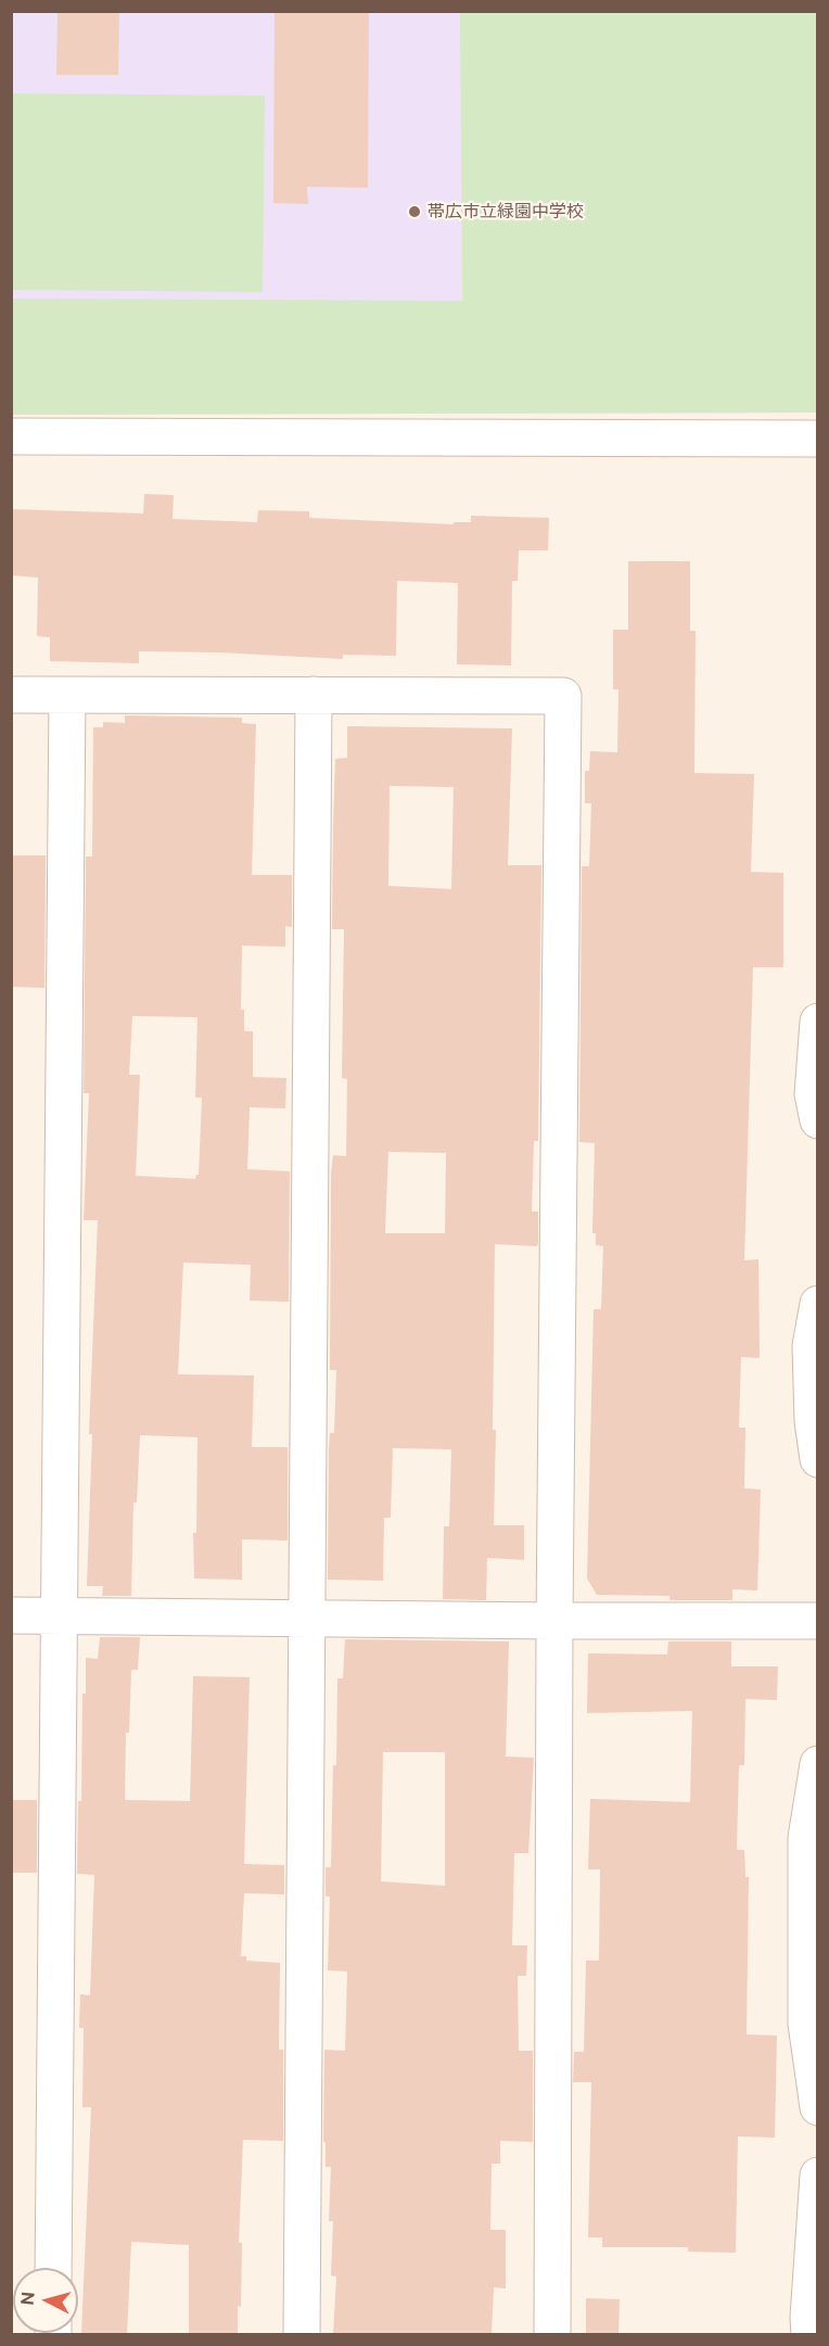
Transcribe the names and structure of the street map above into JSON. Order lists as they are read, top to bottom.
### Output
{
  "places": ["帯広市立緑園中学校"],
  "north": "left"
}
